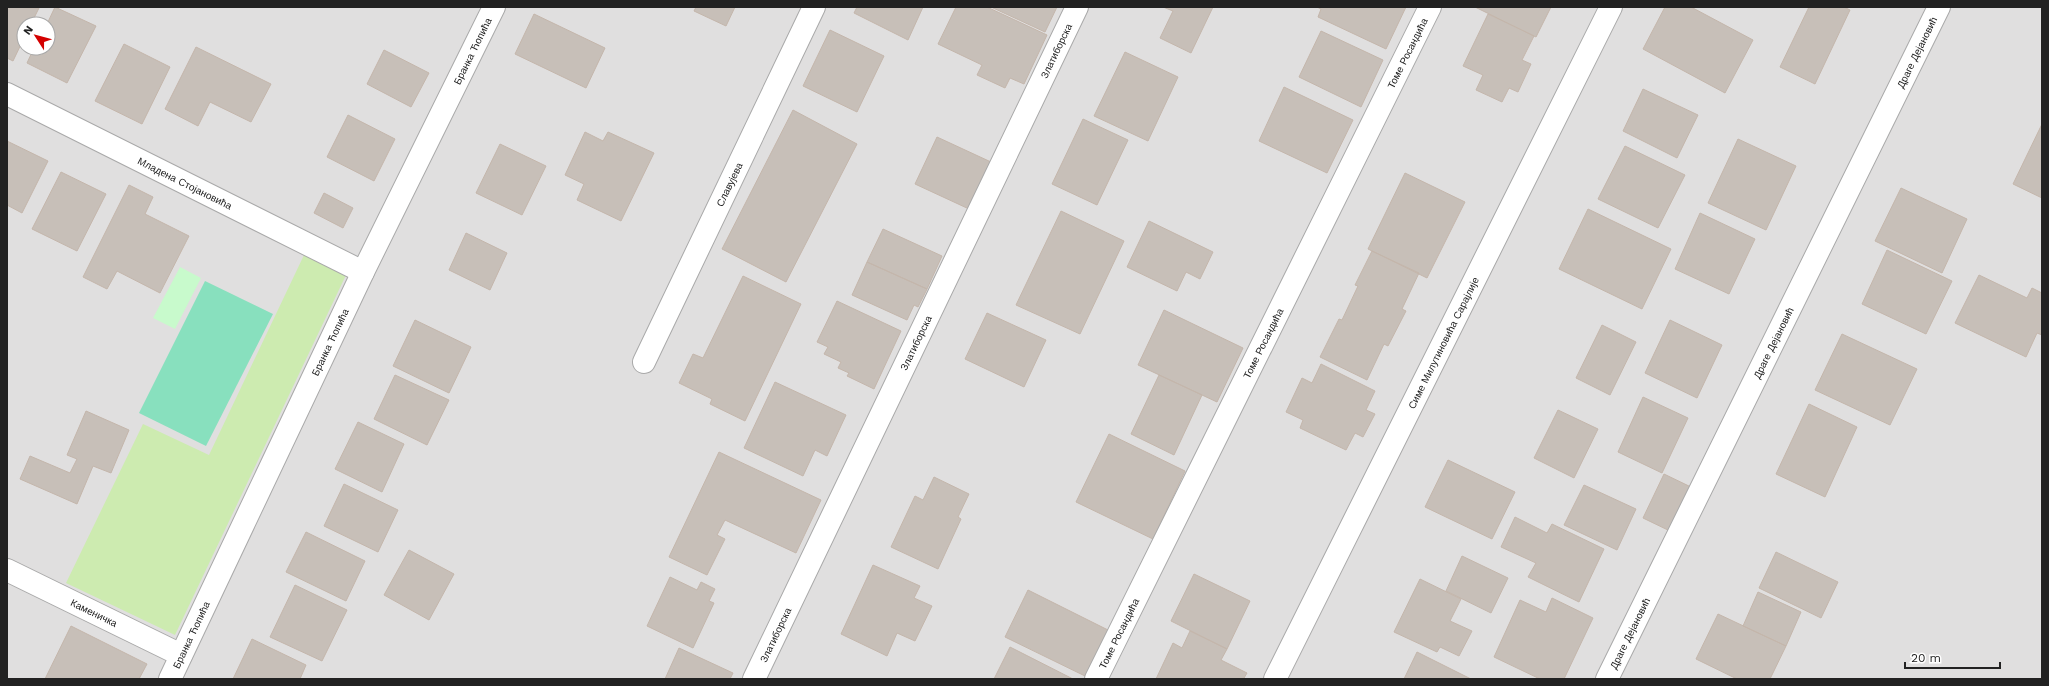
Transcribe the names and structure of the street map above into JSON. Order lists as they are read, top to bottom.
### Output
{
  "streets": {
    "street": [
      "Бранка Ћопића",
      "Златиборска",
      "Драге Дејановић",
      "Томе Росандића",
      "Младена Стојановића",
      "Славујева",
      "Симе Милутиновића Сарајлије",
      "Каменичка"
    ]
  },
  "crossings": [
    ["Бранка Ћопића", "Младена Стојановића"],
    ["Бранка Ћопића", "Каменичка"]
  ],
  "scale_bar": "20 m",
  "north": "top left"
}
